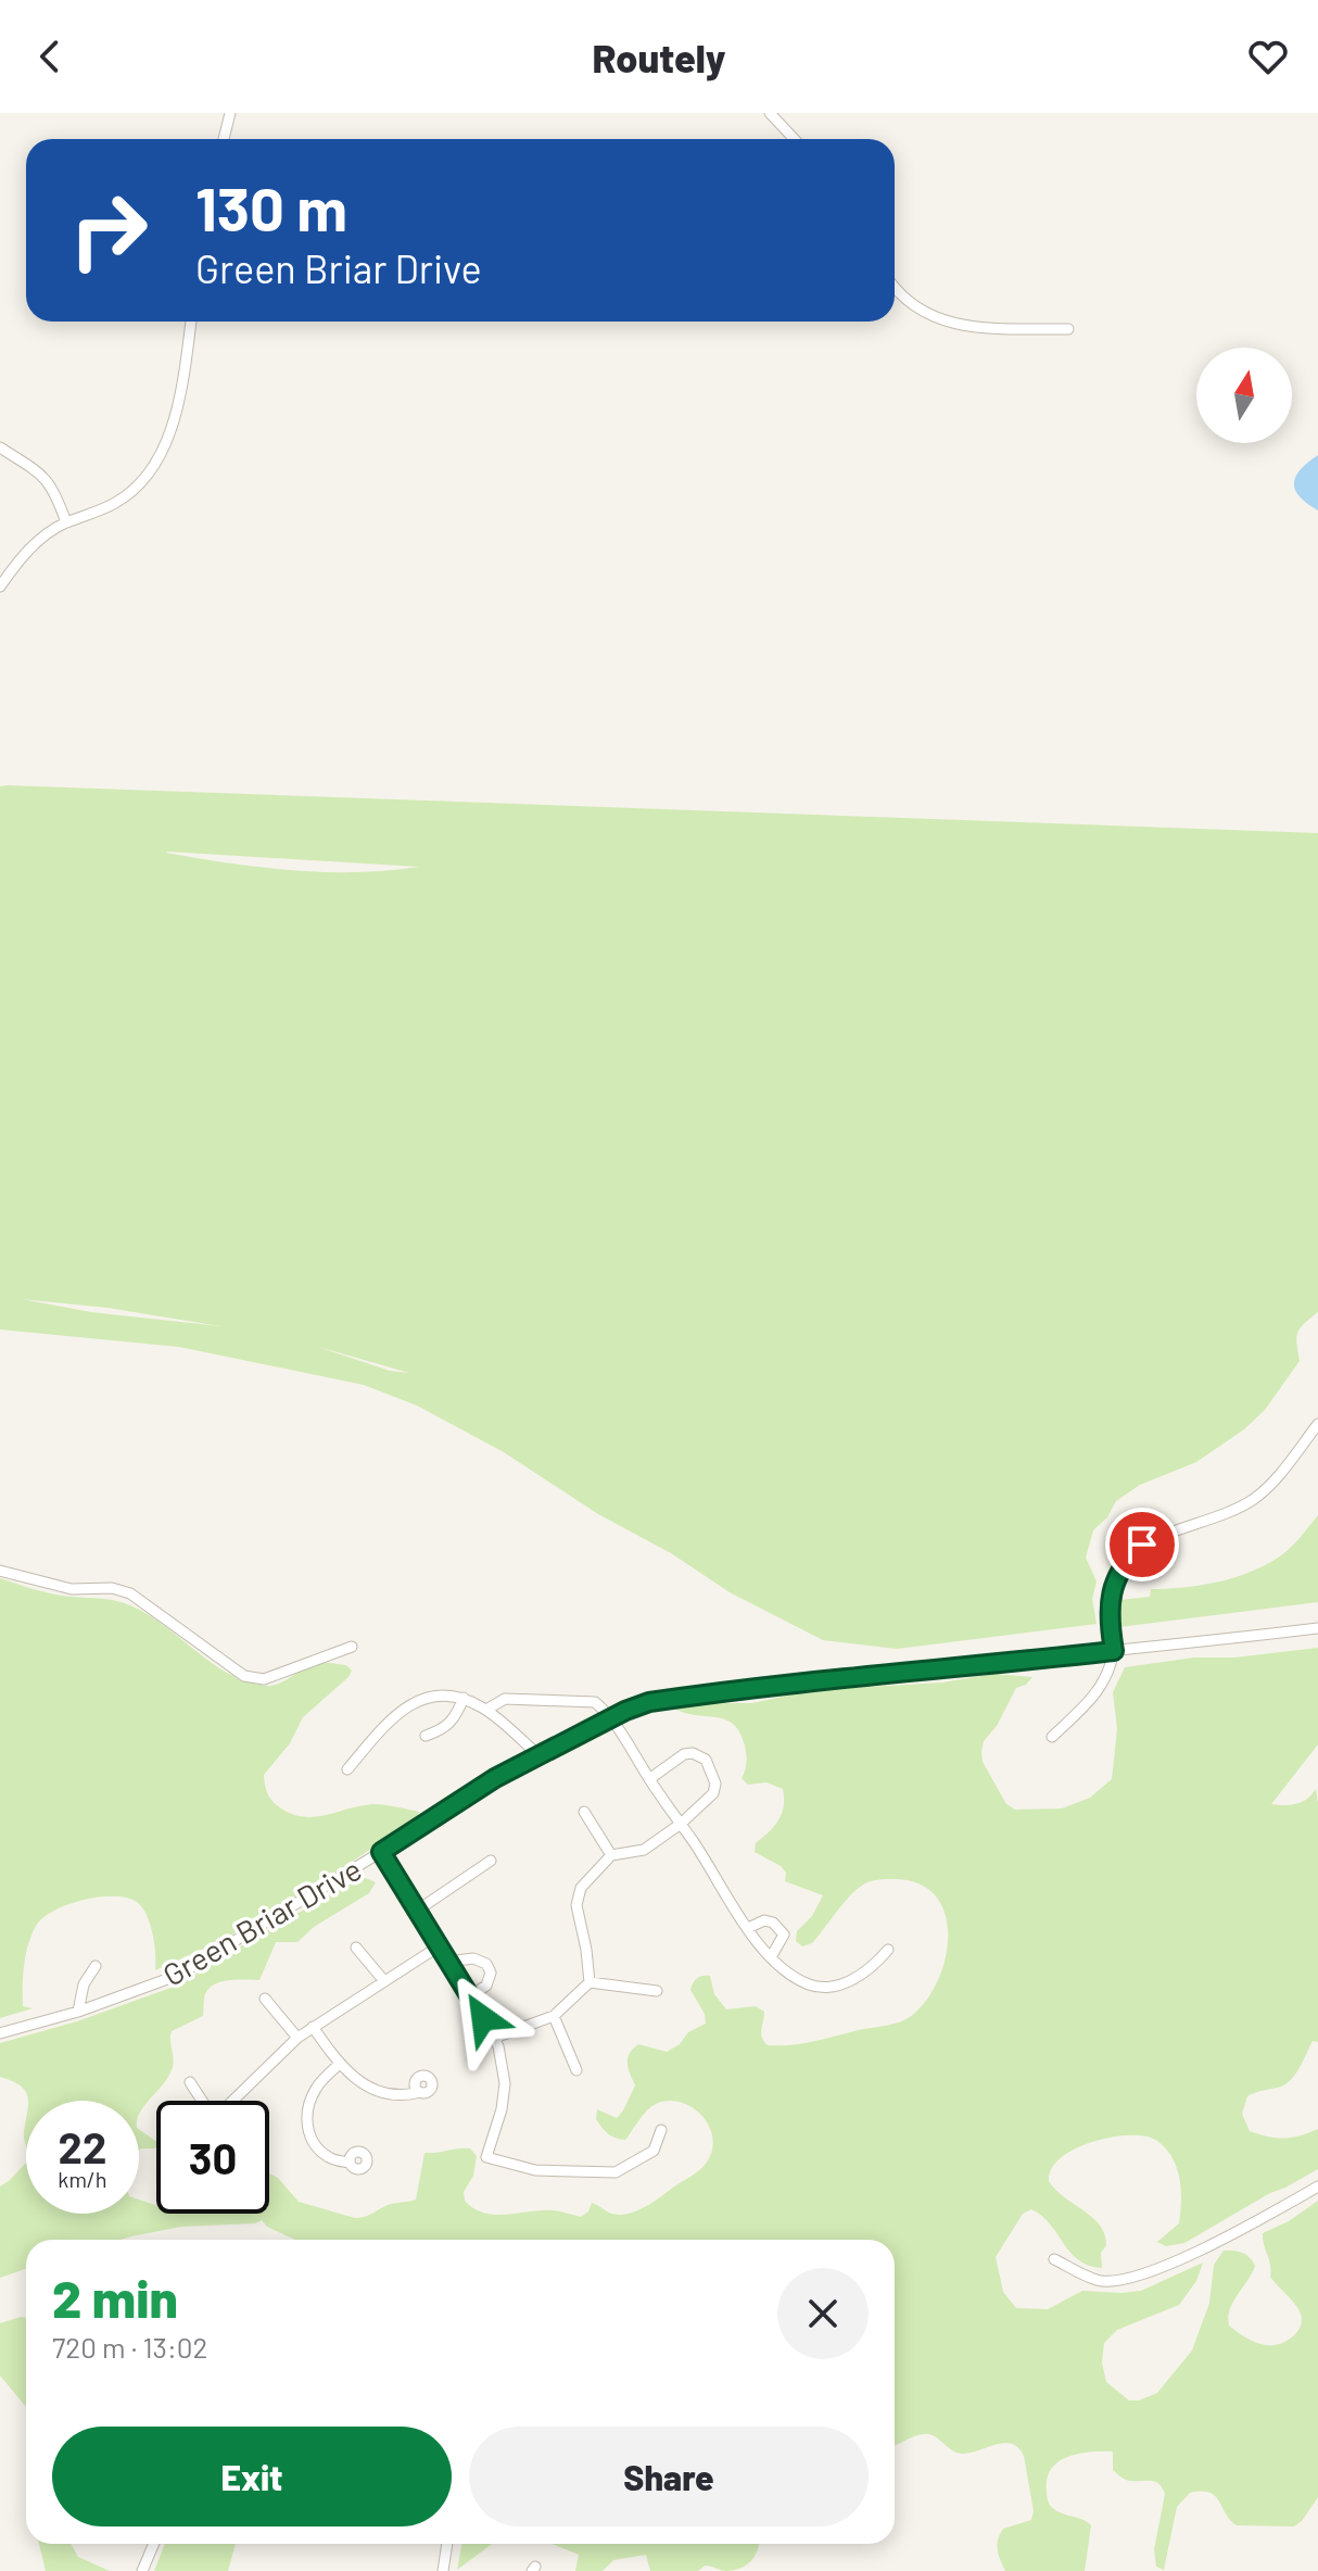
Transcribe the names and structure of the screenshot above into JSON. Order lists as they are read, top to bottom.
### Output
{
  "streets": {
    "street": ["Green Briar Drive"]
  },
  "north": "top",
  "page": {
    "header": "Routely",
    "turn": ["130 m", "Green Briar Drive"],
    "speed": "22 km/h",
    "limit": "30",
    "heading": ["2 min", "720 m · 13:02"],
    "buttons": ["Exit", "Share"]
  }
}
